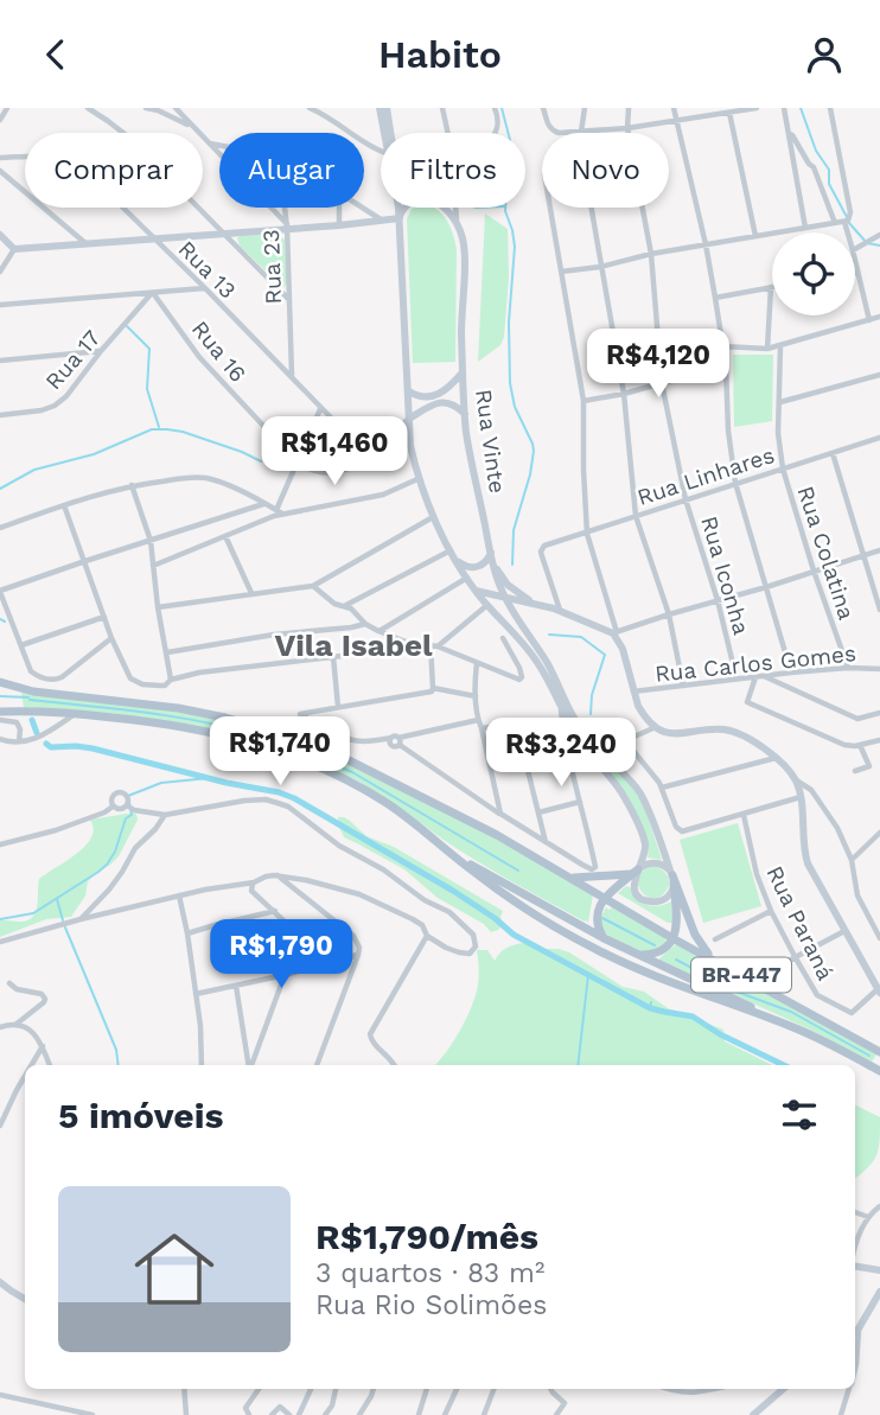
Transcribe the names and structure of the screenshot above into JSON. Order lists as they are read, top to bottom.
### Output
{
  "streets": {
    "main road": ["Rua Vinte", "BR-447"],
    "street": [
      "Rua 23",
      "Rua 13",
      "Rua 16",
      "Rua 17",
      "Rua Linhares",
      "Rua Colatina",
      "Rua Iconha",
      "Rua Carlos Gomes",
      "Rua Paraná"
    ]
  },
  "crossings": [
    ["Rua 23", "Rua 13"],
    ["Rua 13", "Rua 16"],
    ["Rua 16", "Rua 17"],
    ["Rua Linhares", "Rua Colatina"],
    ["Rua Linhares", "Rua Iconha"],
    ["Rua Colatina", "Rua Carlos Gomes"],
    ["Rua Iconha", "Rua Carlos Gomes"]
  ],
  "districts": ["Vila Isabel"],
  "page": {
    "header": "Habito",
    "chip": [
      "Comprar",
      "Alugar",
      "Filtros",
      "Novo"
    ],
    "price": [
      "R$4,120",
      "R$1,460",
      "R$1,740",
      "R$3,240",
      "R$1,790"
    ],
    "heading": "5 imóveis",
    "list": [
      {
        "name": "R$1,790/mês",
        "note": "3 quartos · 83 m² · Rua Rio Solimões"
      }
    ]
  }
}
